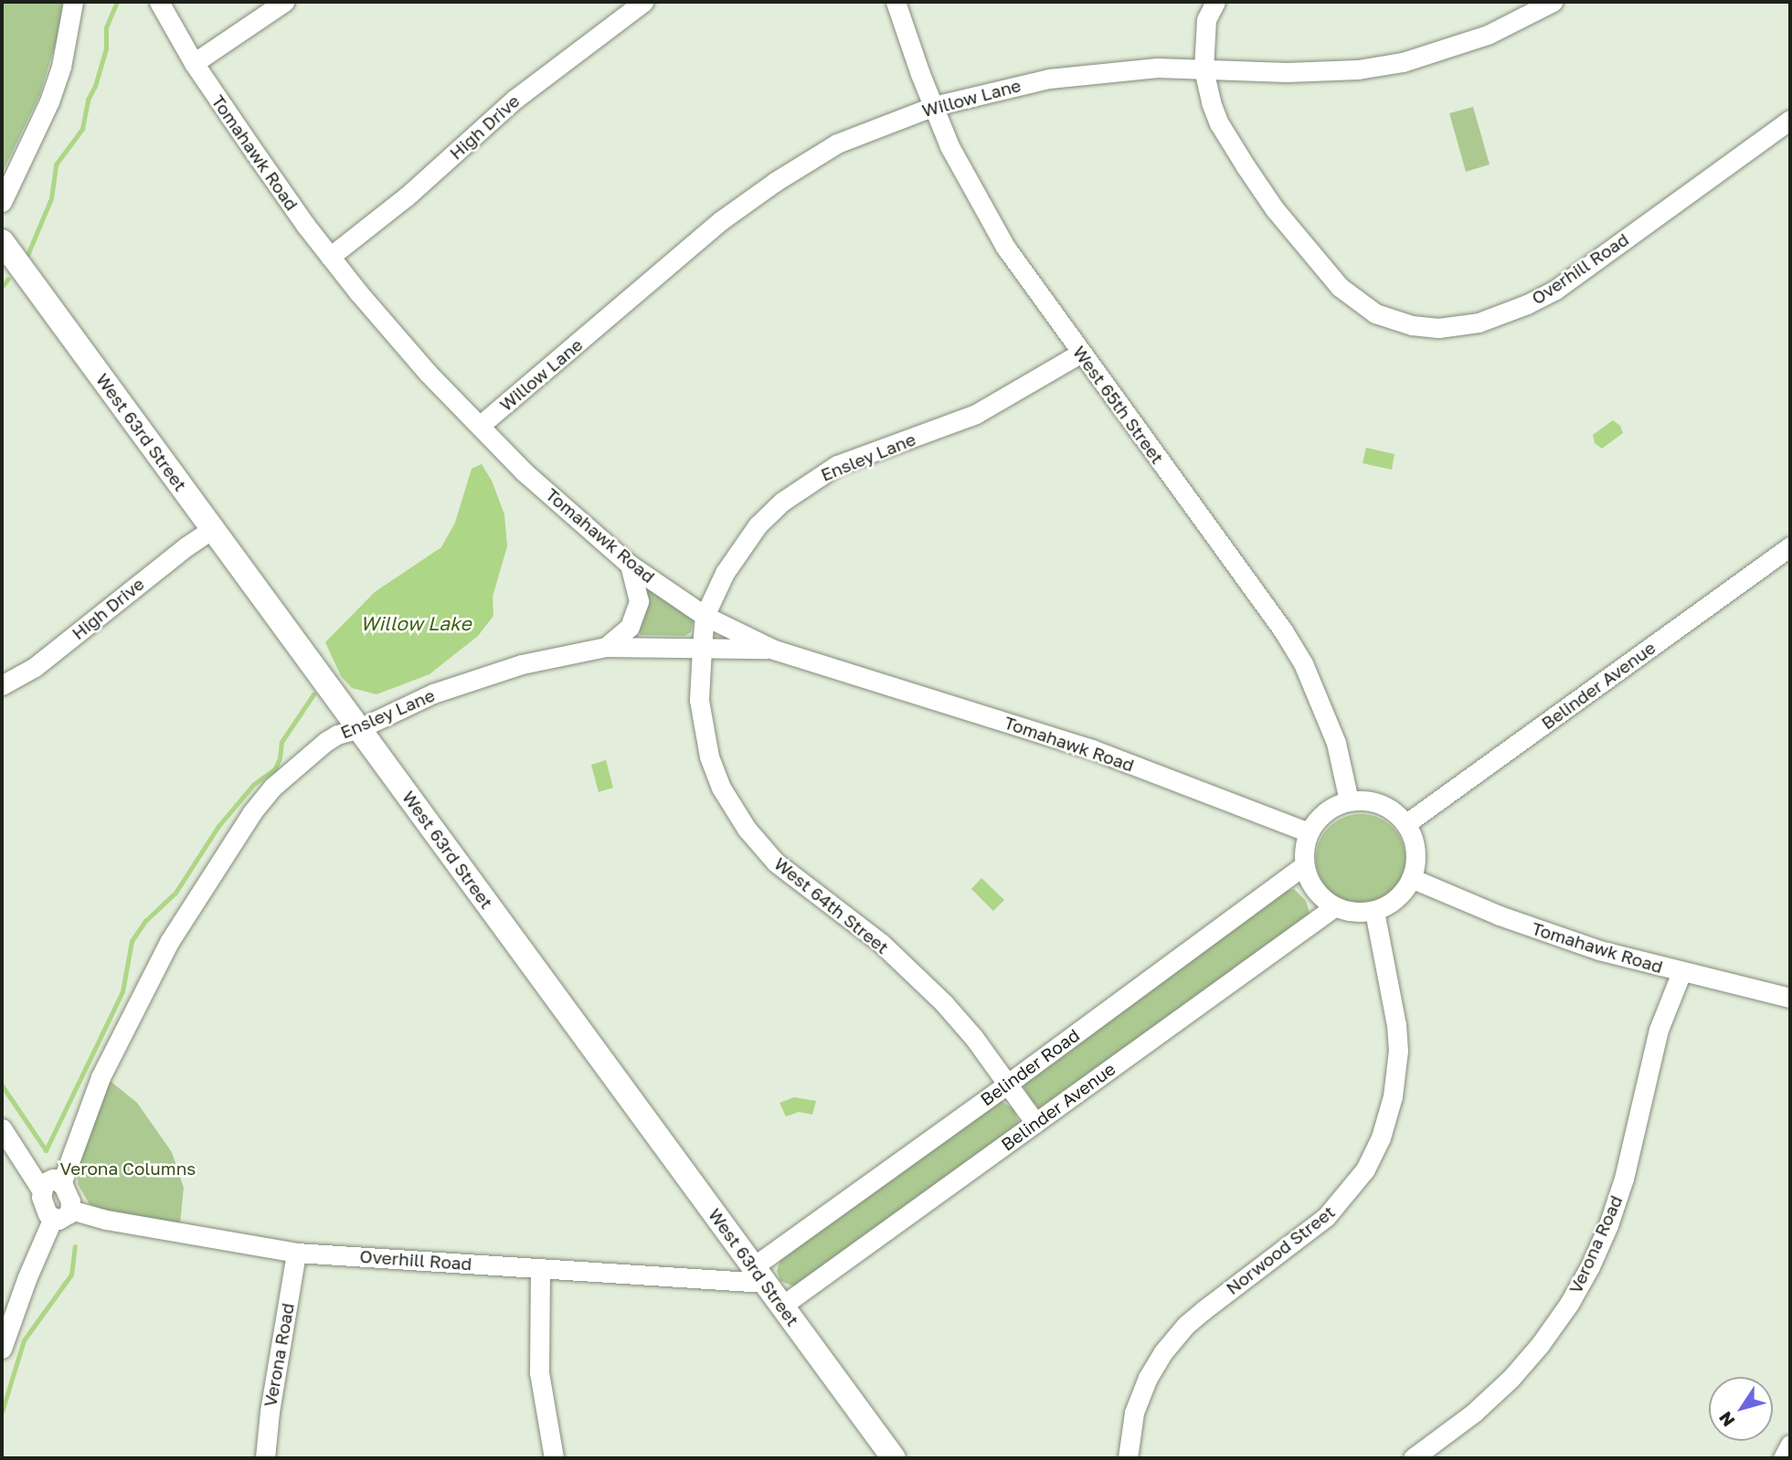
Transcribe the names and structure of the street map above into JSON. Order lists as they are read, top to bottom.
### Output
{
  "streets": {
    "main road": ["West 63rd Street"],
    "street": [
      "Willow Lane",
      "High Drive",
      "Tomahawk Road",
      "Overhill Road",
      "West 65th Street",
      "Ensley Lane",
      "Belinder Avenue",
      "West 64th Street",
      "Belinder Road",
      "Verona Road",
      "Norwood Street"
    ]
  },
  "crossings": [
    ["Willow Lane", "Tomahawk Road"],
    ["Willow Lane", "Overhill Road"],
    ["Willow Lane", "West 65th Street"],
    ["High Drive", "Tomahawk Road"],
    ["High Drive", "West 63rd Street"],
    ["Tomahawk Road", "West 65th Street"],
    ["Tomahawk Road", "Ensley Lane"],
    ["Tomahawk Road", "Belinder Avenue"],
    ["Tomahawk Road", "West 64th Street"],
    ["Tomahawk Road", "Belinder Road"],
    ["Tomahawk Road", "Verona Road"],
    ["Tomahawk Road", "Norwood Street"],
    ["Overhill Road", "West 63rd Street"],
    ["Overhill Road", "Ensley Lane"],
    ["Overhill Road", "Belinder Road"],
    ["Overhill Road", "Verona Road"],
    ["West 65th Street", "Ensley Lane"],
    ["West 65th Street", "Belinder Avenue"],
    ["West 65th Street", "Belinder Road"],
    ["West 65th Street", "Norwood Street"],
    ["West 63rd Street", "Ensley Lane"],
    ["West 63rd Street", "Belinder Avenue"],
    ["West 63rd Street", "Belinder Road"],
    ["Ensley Lane", "West 64th Street"],
    ["Belinder Avenue", "West 64th Street"],
    ["Belinder Avenue", "Belinder Road"],
    ["Belinder Avenue", "Norwood Street"],
    ["West 64th Street", "Belinder Road"],
    ["Belinder Road", "Norwood Street"]
  ],
  "water": ["Willow Lake"],
  "parks": ["Verona Columns"],
  "north": "bottom left"
}
